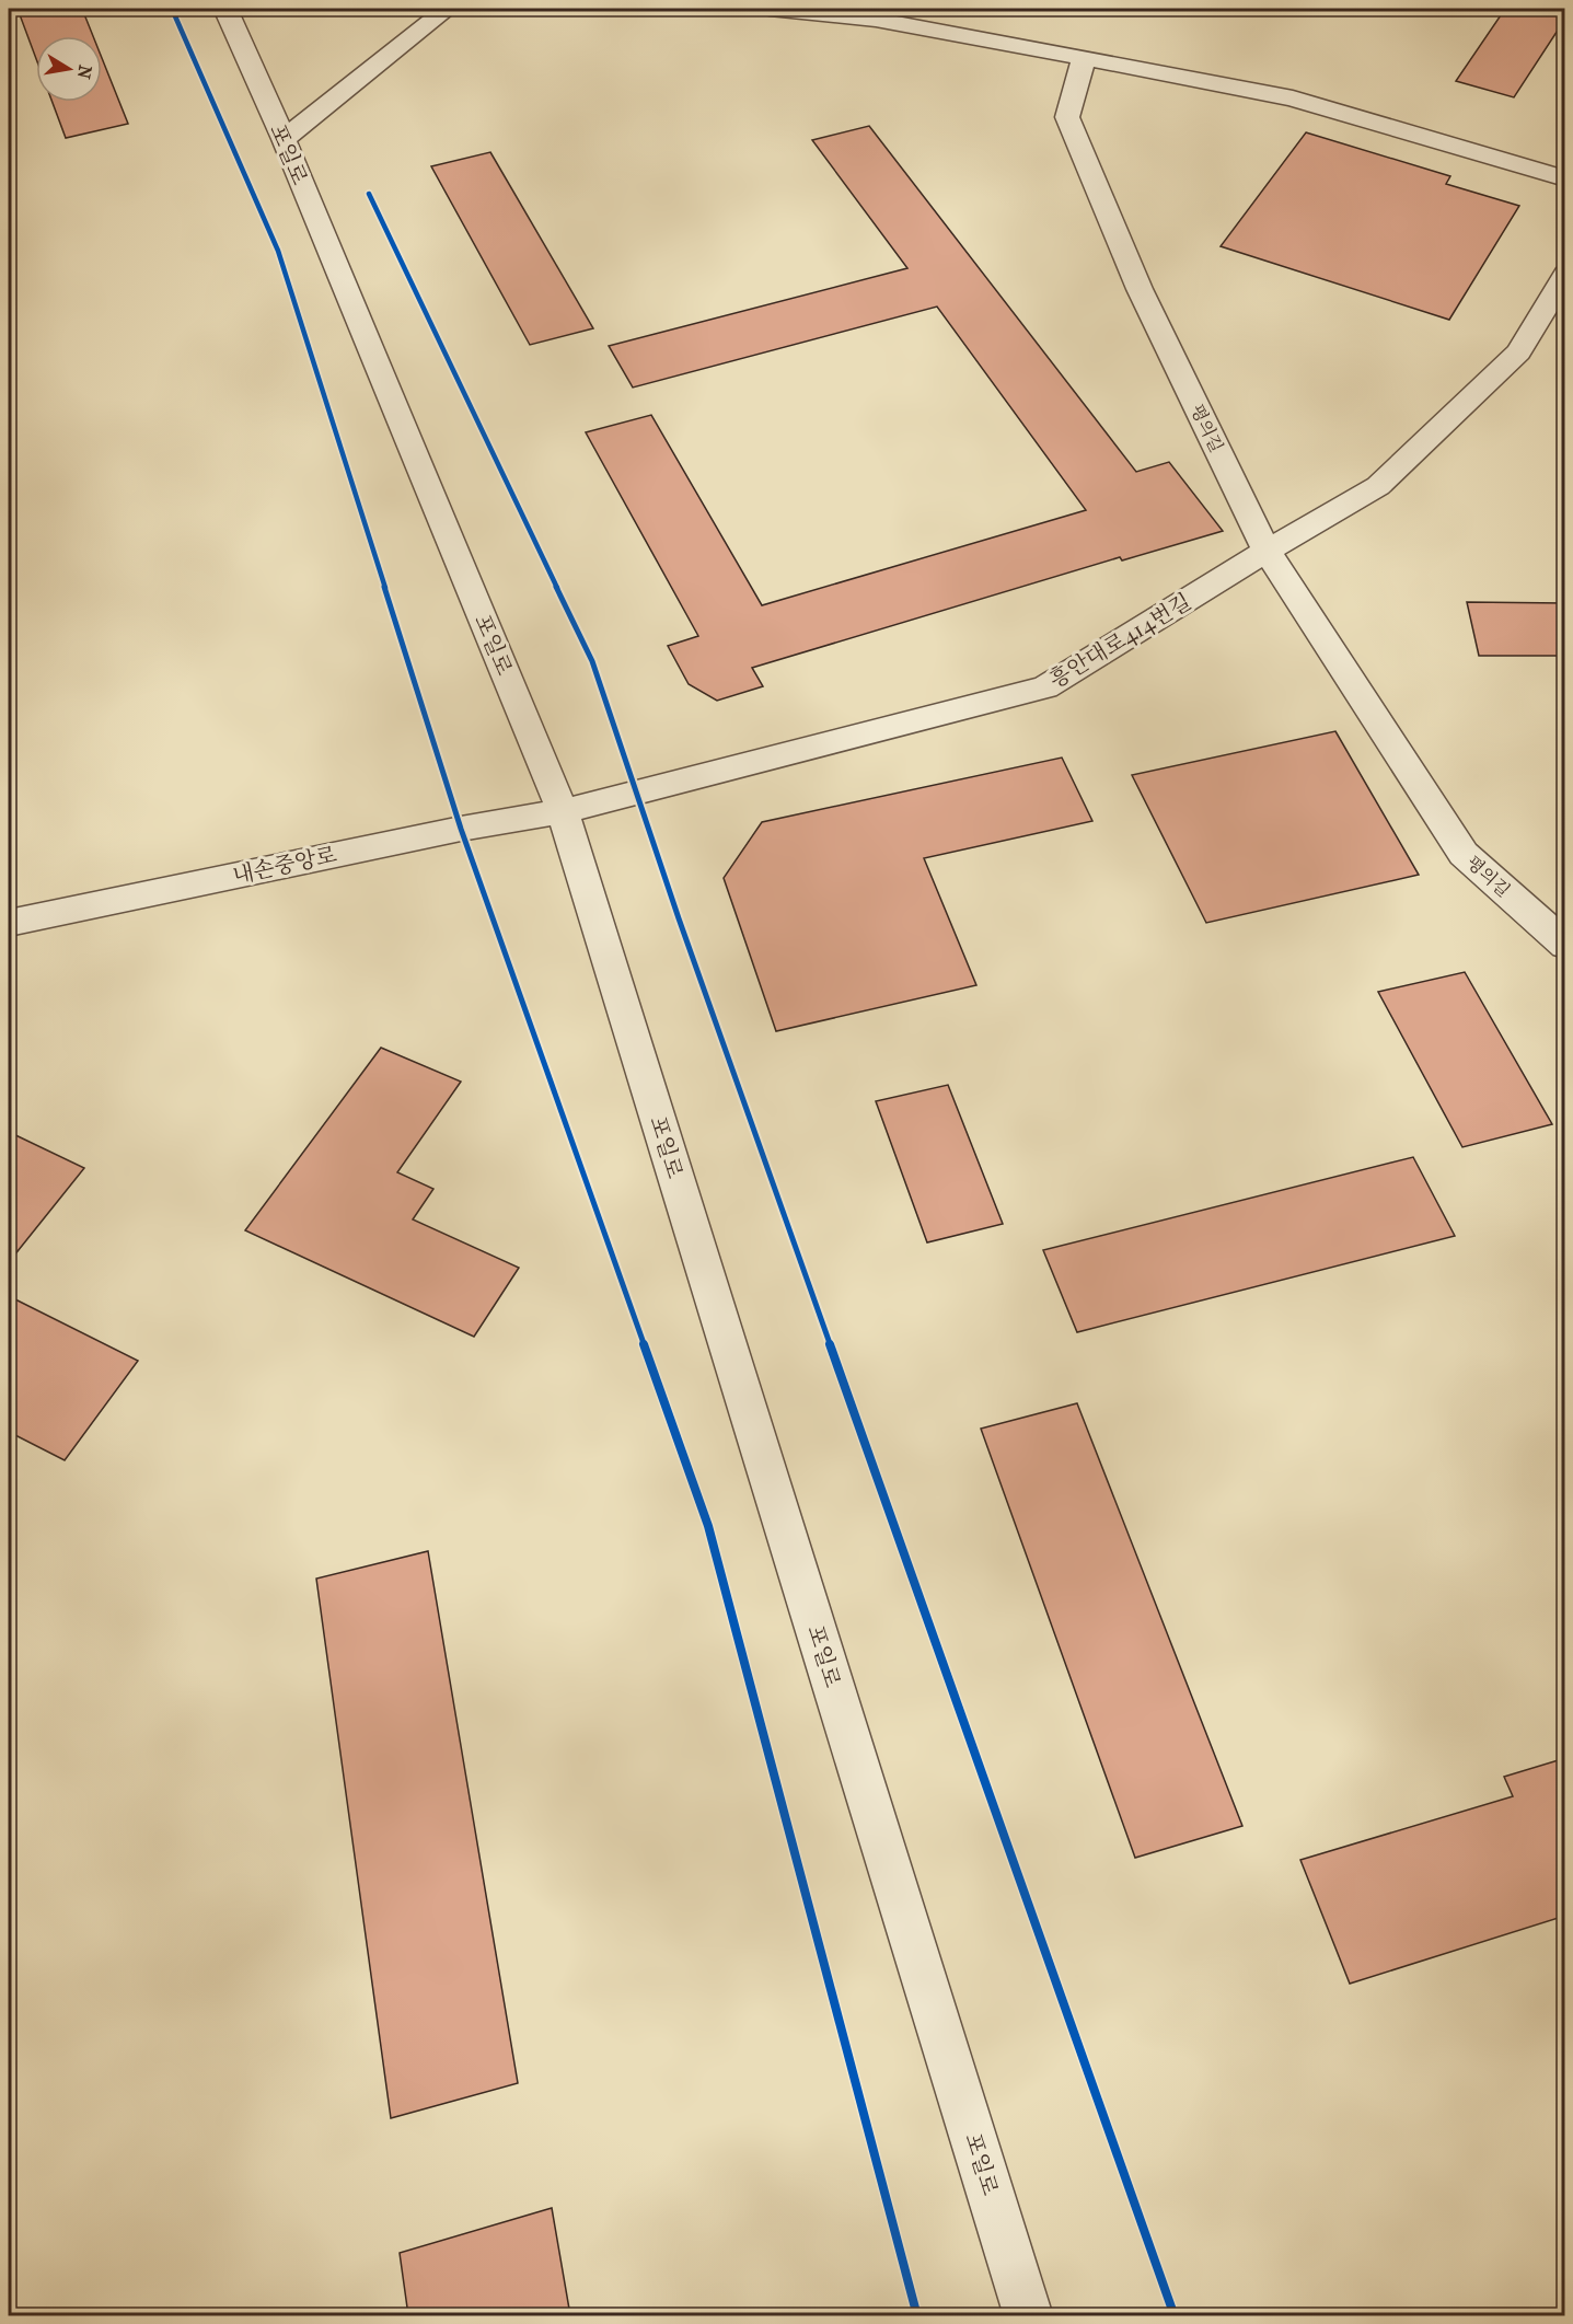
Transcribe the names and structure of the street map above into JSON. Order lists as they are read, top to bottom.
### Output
{
  "streets": {
    "street": [
      "포일로",
      "평의길",
      "흥안대로414번길",
      "내손중앙로"
    ]
  },
  "crossings": [
    ["포일로", "흥안대로414번길"],
    ["포일로", "내손중앙로"],
    ["평의길", "흥안대로414번길"],
    ["흥안대로414번길", "내손중앙로"]
  ],
  "north": "right"
}
